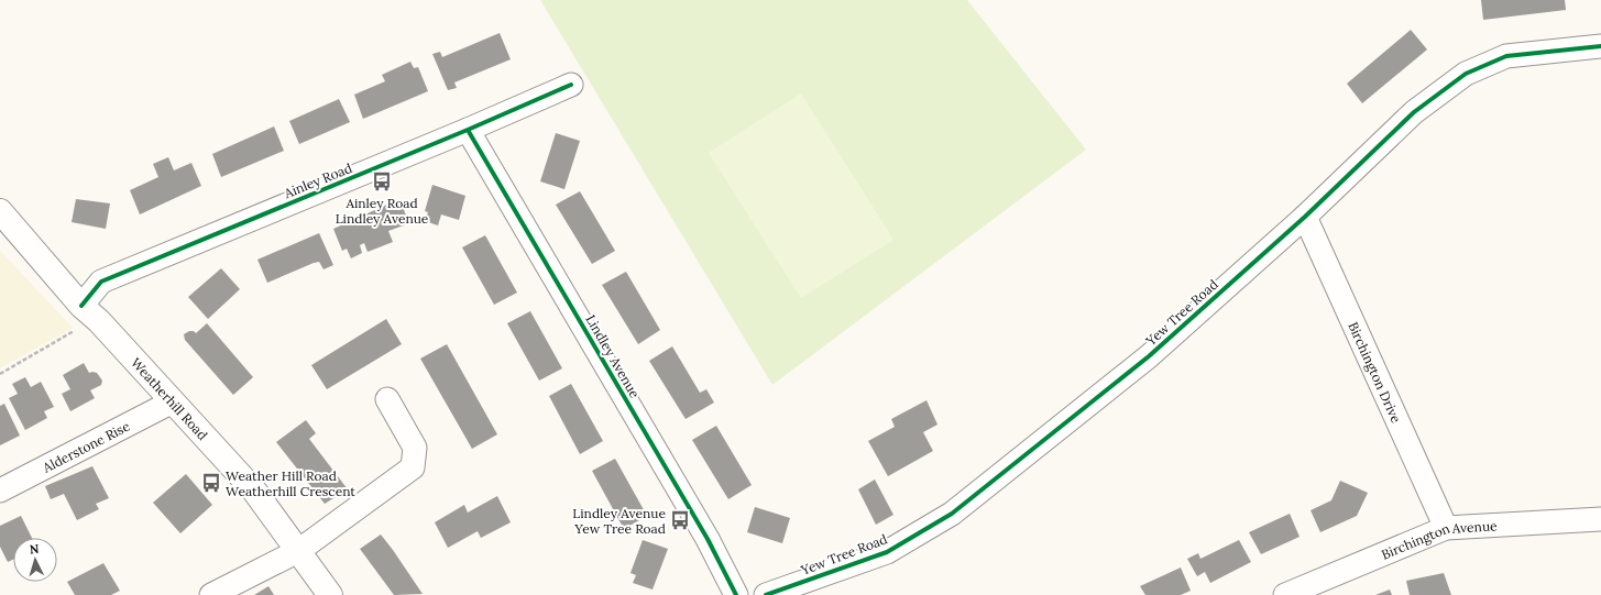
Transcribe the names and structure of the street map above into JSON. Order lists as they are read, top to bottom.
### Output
{
  "streets": {
    "street": [
      "Ainley Road",
      "Yew Tree Road",
      "Lindley Avenue",
      "Birchington Drive",
      "Weatherhill Road",
      "Alderstone Rise",
      "Birchington Avenue"
    ]
  },
  "crossings": [
    ["Ainley Road", "Lindley Avenue"],
    ["Ainley Road", "Weatherhill Road"],
    ["Yew Tree Road", "Birchington Drive"],
    ["Birchington Drive", "Birchington Avenue"],
    ["Weatherhill Road", "Alderstone Rise"]
  ],
  "places": {
    "bus stop": ["Ainley Road Lindley Avenue", "Weather Hill Road Weatherhill Crescent", "Lindley Avenue Yew Tree Road"]
  },
  "north": "top"
}
